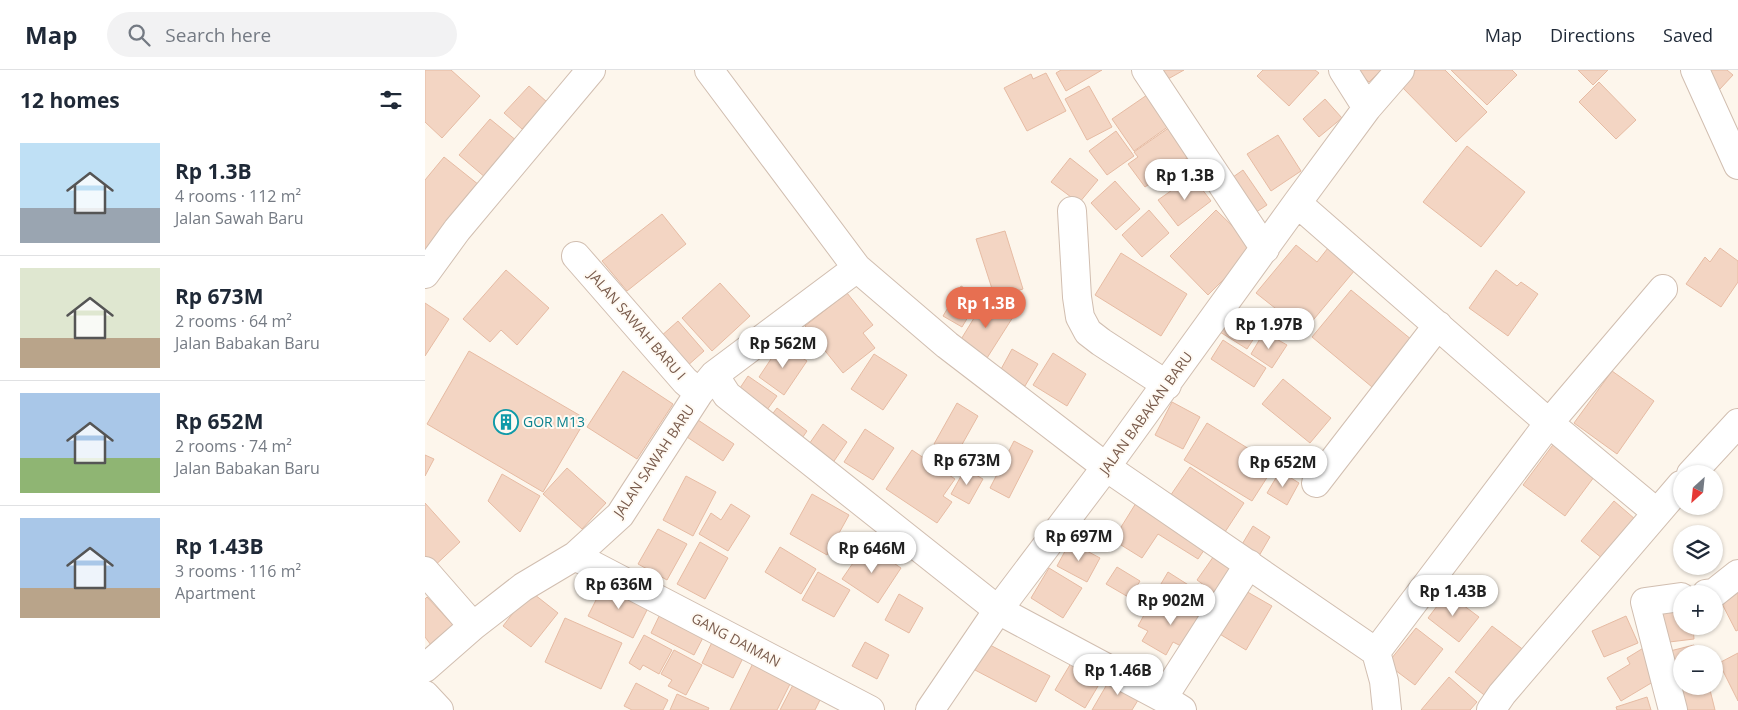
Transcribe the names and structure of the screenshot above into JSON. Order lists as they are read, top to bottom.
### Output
{
  "streets": {
    "street": [
      "JALAN SAWAH BARU I",
      "JALAN BABAKAN BARU",
      "JALAN SAWAH BARU",
      "GANG DAIMAN"
    ]
  },
  "crossings": [
    ["JALAN SAWAH BARU I", "JALAN BABAKAN BARU"],
    ["JALAN SAWAH BARU I", "JALAN SAWAH BARU"],
    ["JALAN SAWAH BARU", "GANG DAIMAN"]
  ],
  "places": {
    "building": ["GOR M13"]
  },
  "north": "bottom left",
  "page": {
    "header": "Map",
    "search": "Search here",
    "nav": ["Map", "Directions", "Saved"],
    "heading": "12 homes",
    "list": [
      {
        "name": "Rp 1.3B",
        "note": "4 rooms · 112 m² · Jalan Sawah Baru"
      },
      {
        "name": "Rp 673M",
        "note": "2 rooms · 64 m² · Jalan Babakan Baru"
      },
      {
        "name": "Rp 652M",
        "note": "2 rooms · 74 m² · Jalan Babakan Baru"
      },
      {
        "name": "Rp 1.43B",
        "note": "3 rooms · 116 m² · Apartment"
      }
    ],
    "price": [
      "Rp 1.3B",
      "Rp 1.3B",
      "Rp 1.97B",
      "Rp 562M",
      "Rp 673M",
      "Rp 652M",
      "Rp 697M",
      "Rp 646M",
      "Rp 636M",
      "Rp 1.43B",
      "Rp 902M",
      "Rp 1.46B"
    ],
    "map_buttons": ["+", "−"]
  }
}
